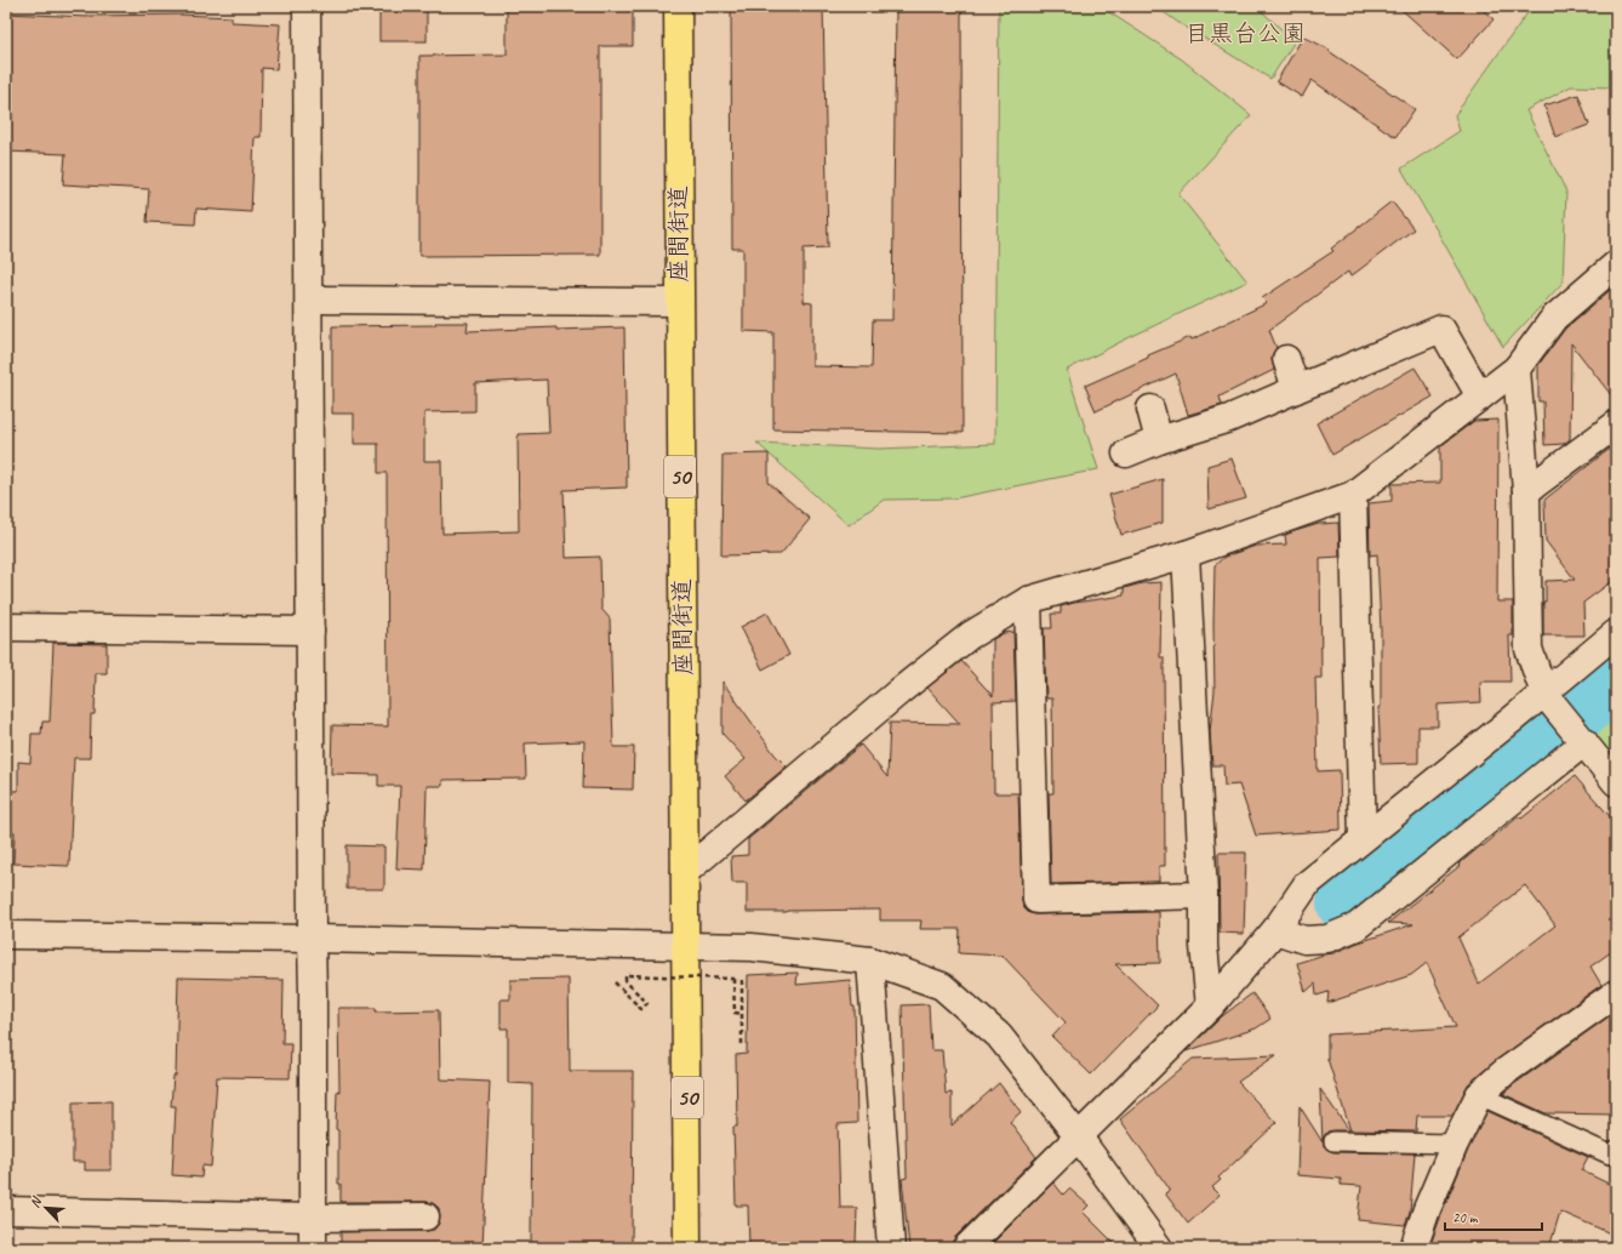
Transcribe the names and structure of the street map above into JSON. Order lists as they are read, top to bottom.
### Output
{
  "streets": {
    "main road": ["座間街道", "50"]
  },
  "parks": ["目黒台公園"],
  "scale_bar": "20 m",
  "north": "top left"
}
